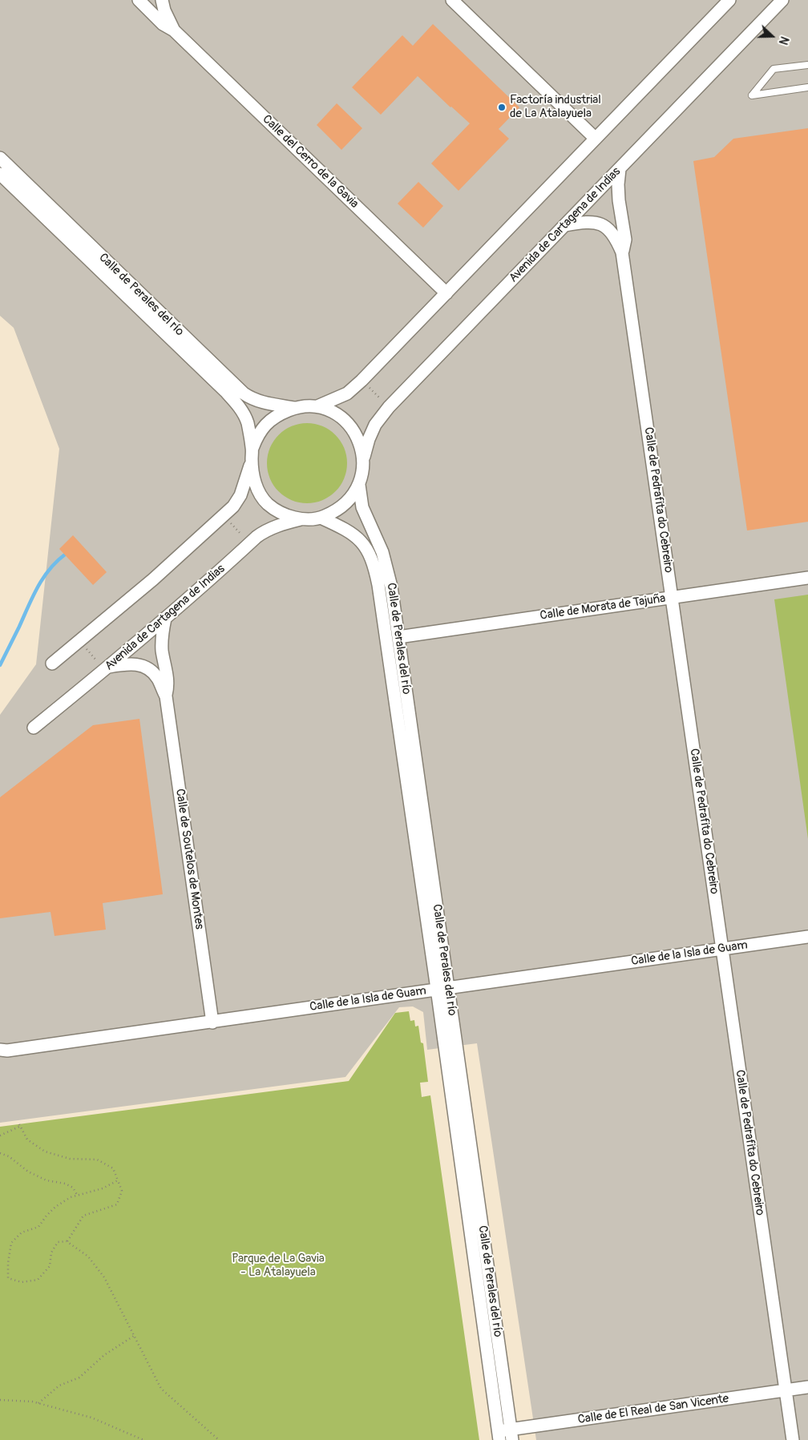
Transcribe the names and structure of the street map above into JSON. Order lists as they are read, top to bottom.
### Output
{
  "streets": {
    "street": [
      "Calle del Cerro de la Gavia",
      "Avenida de Cartagena de Indias",
      "Calle de Perales del río",
      "Calle de Pedrafita do Cebreiro",
      "Calle de Morata de Tajuña",
      "Calle de Soutelos de Montes",
      "Calle de la Isla de Guam",
      "Calle de El Real de San Vicente"
    ]
  },
  "crossings": [
    ["Avenida de Cartagena de Indias", "Calle de Perales del río"],
    ["Avenida de Cartagena de Indias", "Calle de Pedrafita do Cebreiro"],
    ["Avenida de Cartagena de Indias", "Calle de Soutelos de Montes"],
    ["Calle de Perales del río", "Calle de Morata de Tajuña"],
    ["Calle de Perales del río", "Calle de la Isla de Guam"],
    ["Calle de Perales del río", "Calle de El Real de San Vicente"],
    ["Calle de Pedrafita do Cebreiro", "Calle de Morata de Tajuña"],
    ["Calle de Pedrafita do Cebreiro", "Calle de la Isla de Guam"],
    ["Calle de Pedrafita do Cebreiro", "Calle de El Real de San Vicente"],
    ["Calle de Soutelos de Montes", "Calle de la Isla de Guam"]
  ],
  "parks": ["Parque de La Gavia - La Atalayuela"],
  "places": ["Factoría industrial de La Atalayuela"],
  "north": "right"
}
